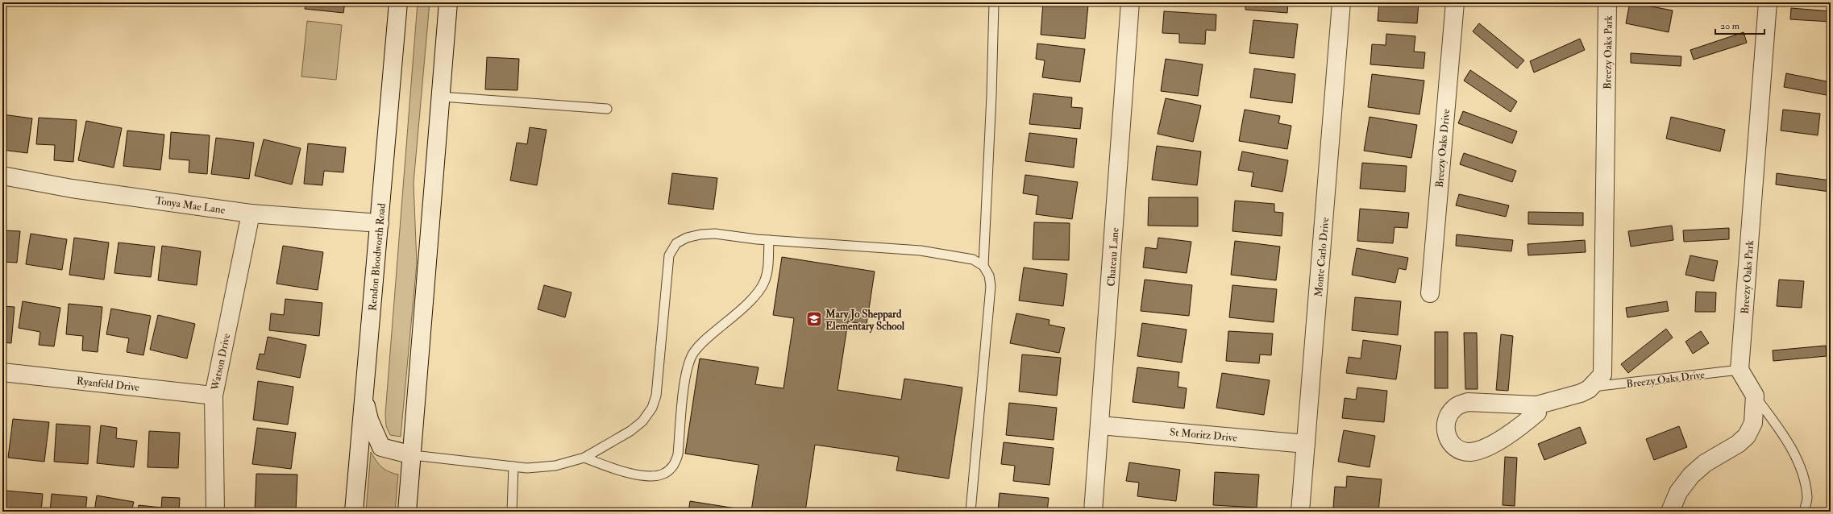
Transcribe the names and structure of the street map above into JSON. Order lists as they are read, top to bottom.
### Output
{
  "streets": {
    "street": [
      "Breezy Oaks Park",
      "Breezy Oaks Drive",
      "Tonya Mae Lane",
      "Rendon Bloodworth Road",
      "Chateau Lane",
      "Monte Carlo Drive",
      "Watson Drive",
      "Ryanfeld Drive",
      "St Moritz Drive"
    ]
  },
  "crossings": [
    ["Breezy Oaks Park", "Breezy Oaks Drive"],
    ["Tonya Mae Lane", "Rendon Bloodworth Road"],
    ["Tonya Mae Lane", "Watson Drive"],
    ["Chateau Lane", "St Moritz Drive"],
    ["Monte Carlo Drive", "St Moritz Drive"],
    ["Watson Drive", "Ryanfeld Drive"]
  ],
  "places": {
    "school or university": ["Mary Jo Sheppard Elementary School"]
  },
  "scale_bar": "20 m"
}
